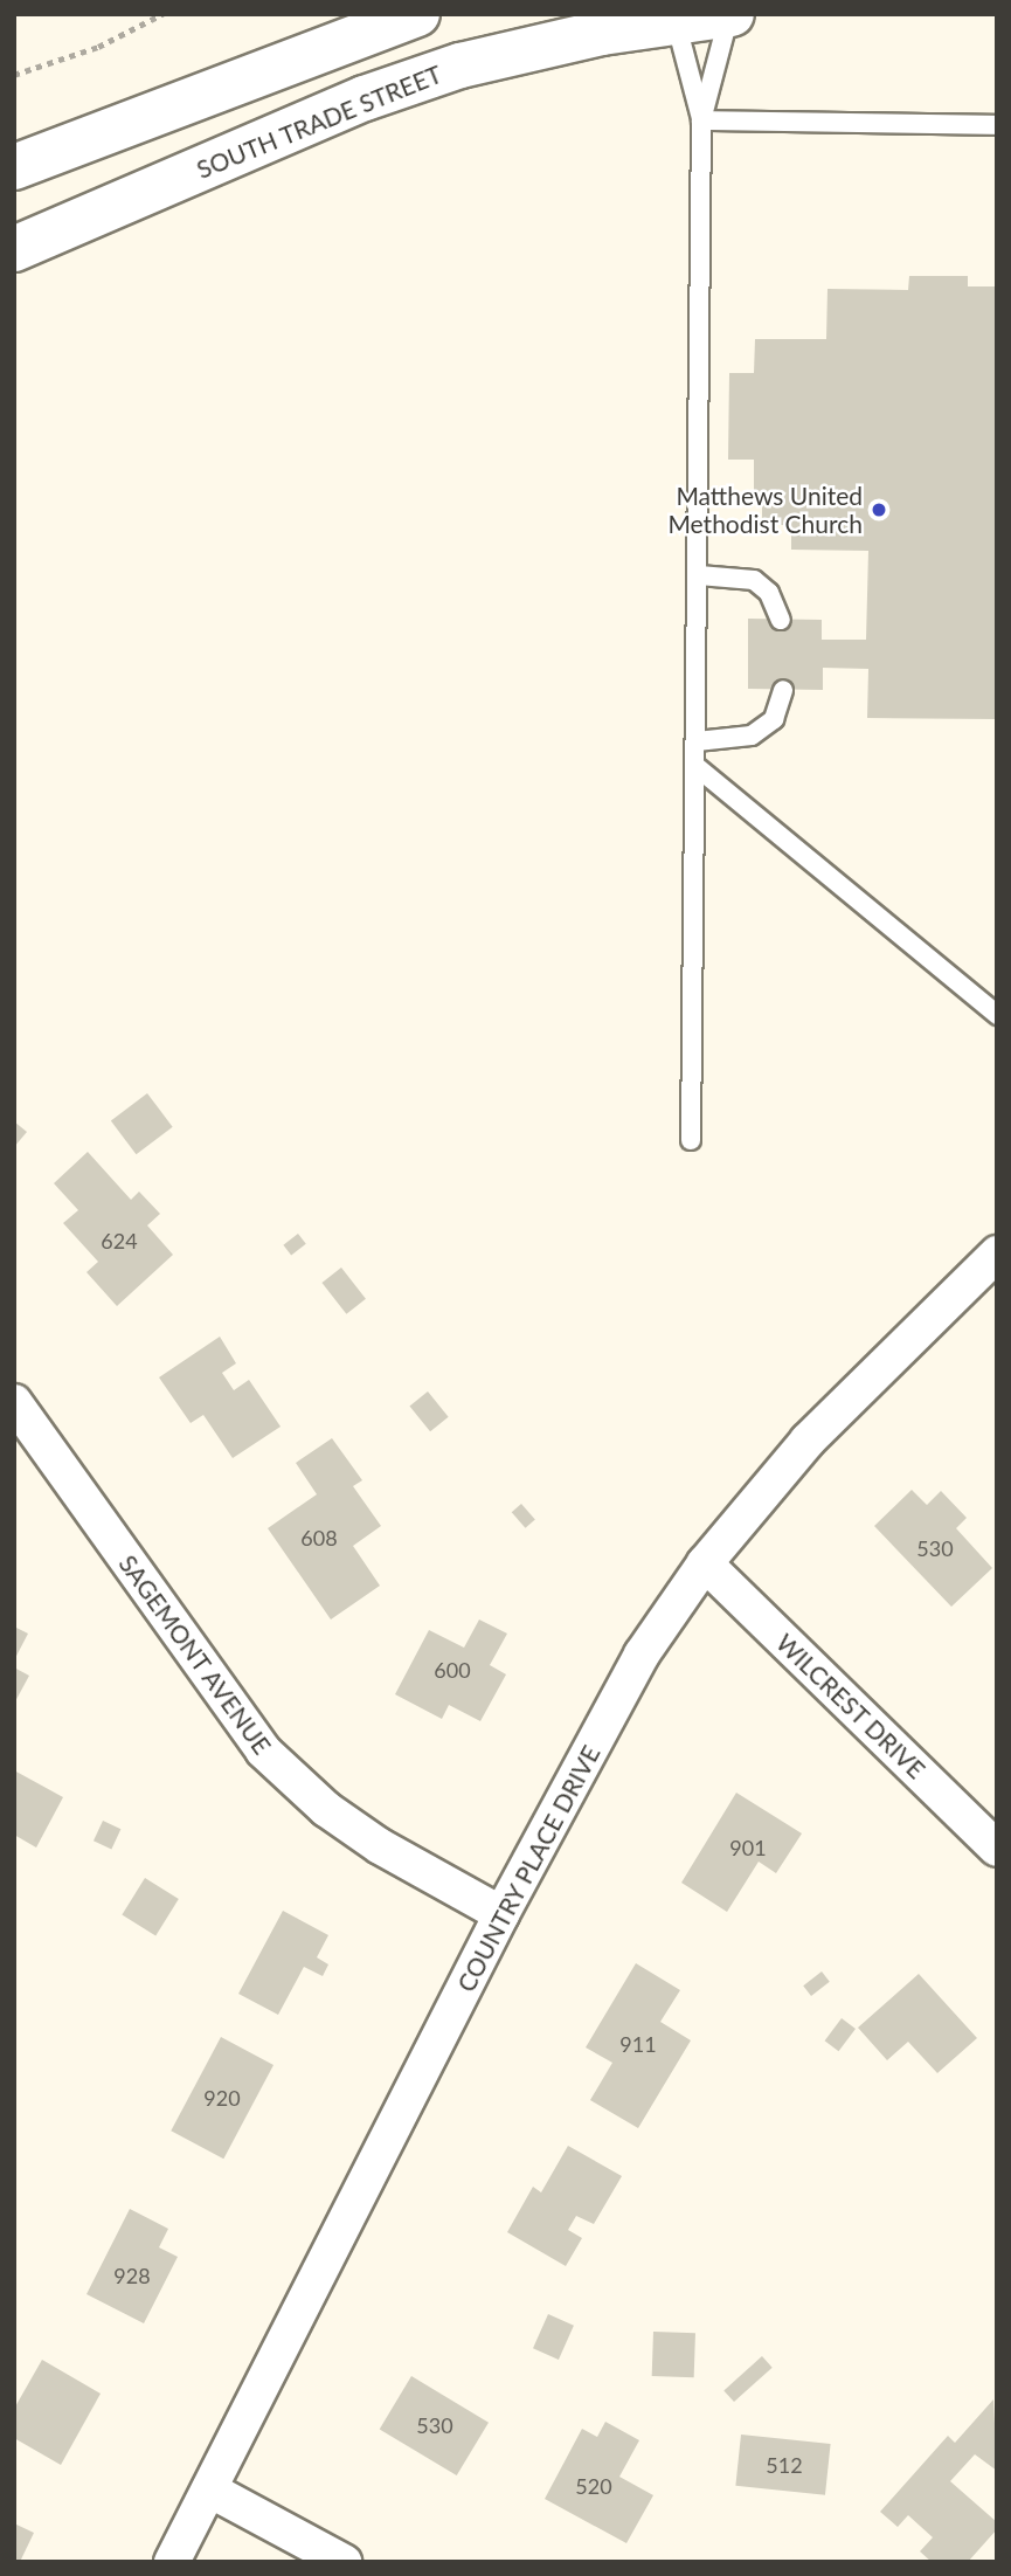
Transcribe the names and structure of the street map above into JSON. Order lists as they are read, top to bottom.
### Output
{
  "streets": {
    "main road": ["SOUTH TRADE STREET"],
    "street": ["SAGEMONT AVENUE", "WILCREST DRIVE", "COUNTRY PLACE DRIVE"]
  },
  "crossings": [
    ["SAGEMONT AVENUE", "COUNTRY PLACE DRIVE"],
    ["WILCREST DRIVE", "COUNTRY PLACE DRIVE"]
  ],
  "places": ["Matthews United Methodist Church"],
  "house_numbers": [
    "624",
    "608",
    "530",
    "600",
    "901",
    "911",
    "920",
    "928",
    "530",
    "512",
    "520"
  ]
}
